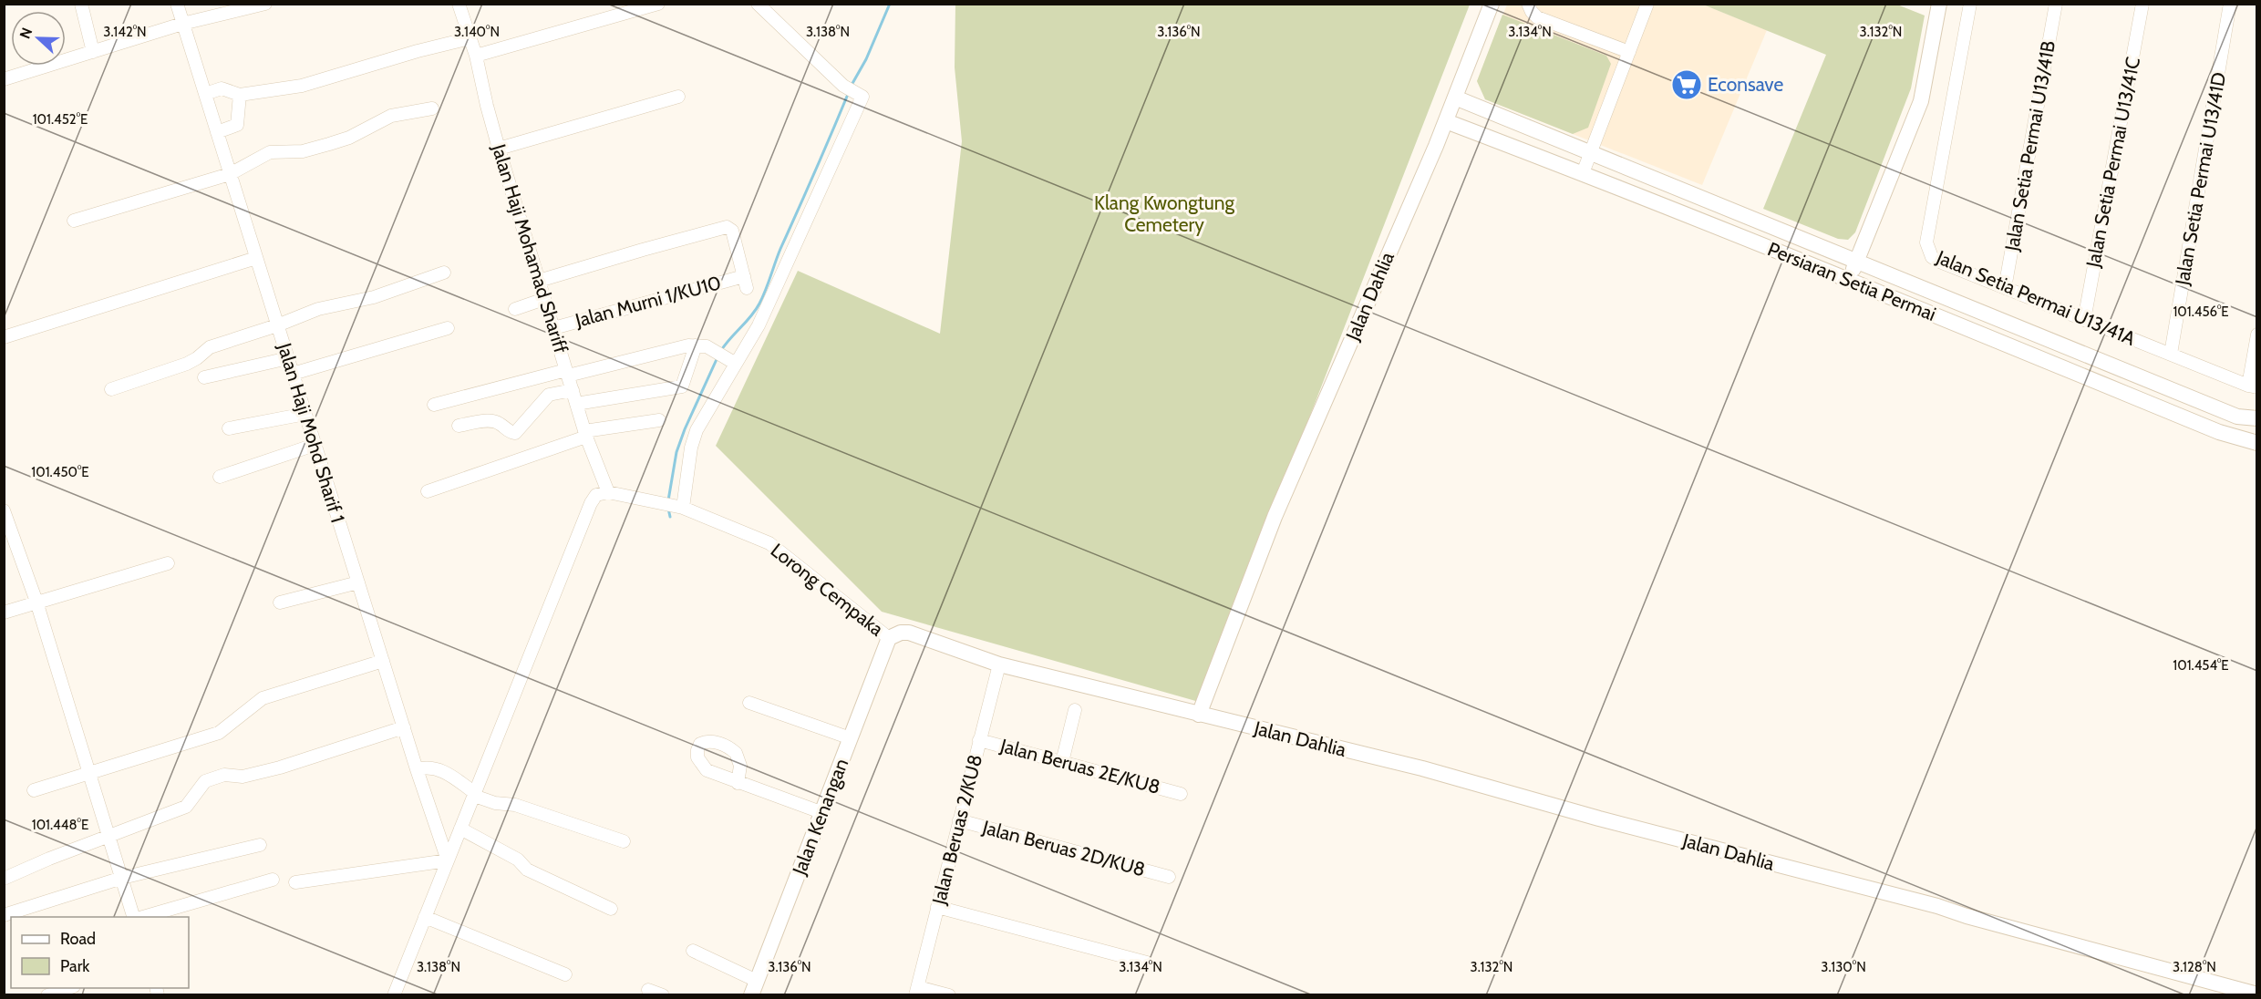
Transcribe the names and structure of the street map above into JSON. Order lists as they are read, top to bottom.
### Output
{
  "streets": {
    "street": [
      "Jalan Setia Permai U13/41B",
      "Jalan Setia Permai U13/41C",
      "Jalan Setia Permai U13/41D",
      "Jalan Haji Mohamad Shariff",
      "Persiaran Setia Permai",
      "Jalan Dahlia",
      "Jalan Setia Permai U13/41A",
      "Jalan Murni 1/KU10",
      "Jalan Haji Mohd Sharif 1",
      "Lorong Cempaka",
      "Jalan Beruas 2E/KU8",
      "Jalan Kenangan",
      "Jalan Beruas 2/KU8",
      "Jalan Beruas 2D/KU8"
    ]
  },
  "crossings": [
    ["Jalan Setia Permai U13/41B", "Jalan Setia Permai U13/41A"],
    ["Jalan Setia Permai U13/41C", "Jalan Setia Permai U13/41A"],
    ["Jalan Setia Permai U13/41D", "Jalan Setia Permai U13/41A"],
    ["Jalan Haji Mohamad Shariff", "Jalan Murni 1/KU10"],
    ["Jalan Haji Mohamad Shariff", "Lorong Cempaka"],
    ["Persiaran Setia Permai", "Jalan Dahlia"],
    ["Jalan Dahlia", "Lorong Cempaka"],
    ["Jalan Dahlia", "Jalan Kenangan"],
    ["Jalan Dahlia", "Jalan Beruas 2/KU8"],
    ["Lorong Cempaka", "Jalan Kenangan"],
    ["Jalan Beruas 2E/KU8", "Jalan Beruas 2/KU8"],
    ["Jalan Beruas 2/KU8", "Jalan Beruas 2D/KU8"]
  ],
  "parks": ["Klang Kwongtung Cemetery"],
  "places": {
    "supermarket": ["Econsave"]
  },
  "legend": ["Road", "Park"],
  "north": "left",
  "coordinates": [
    "3.142°N",
    "3.140°N",
    "3.138°N",
    "3.136°N",
    "3.134°N",
    "3.132°N",
    "101.452°E",
    "101.456°E",
    "101.450°E",
    "101.454°E",
    "101.448°E",
    "3.130°N",
    "3.128°N"
  ]
}
